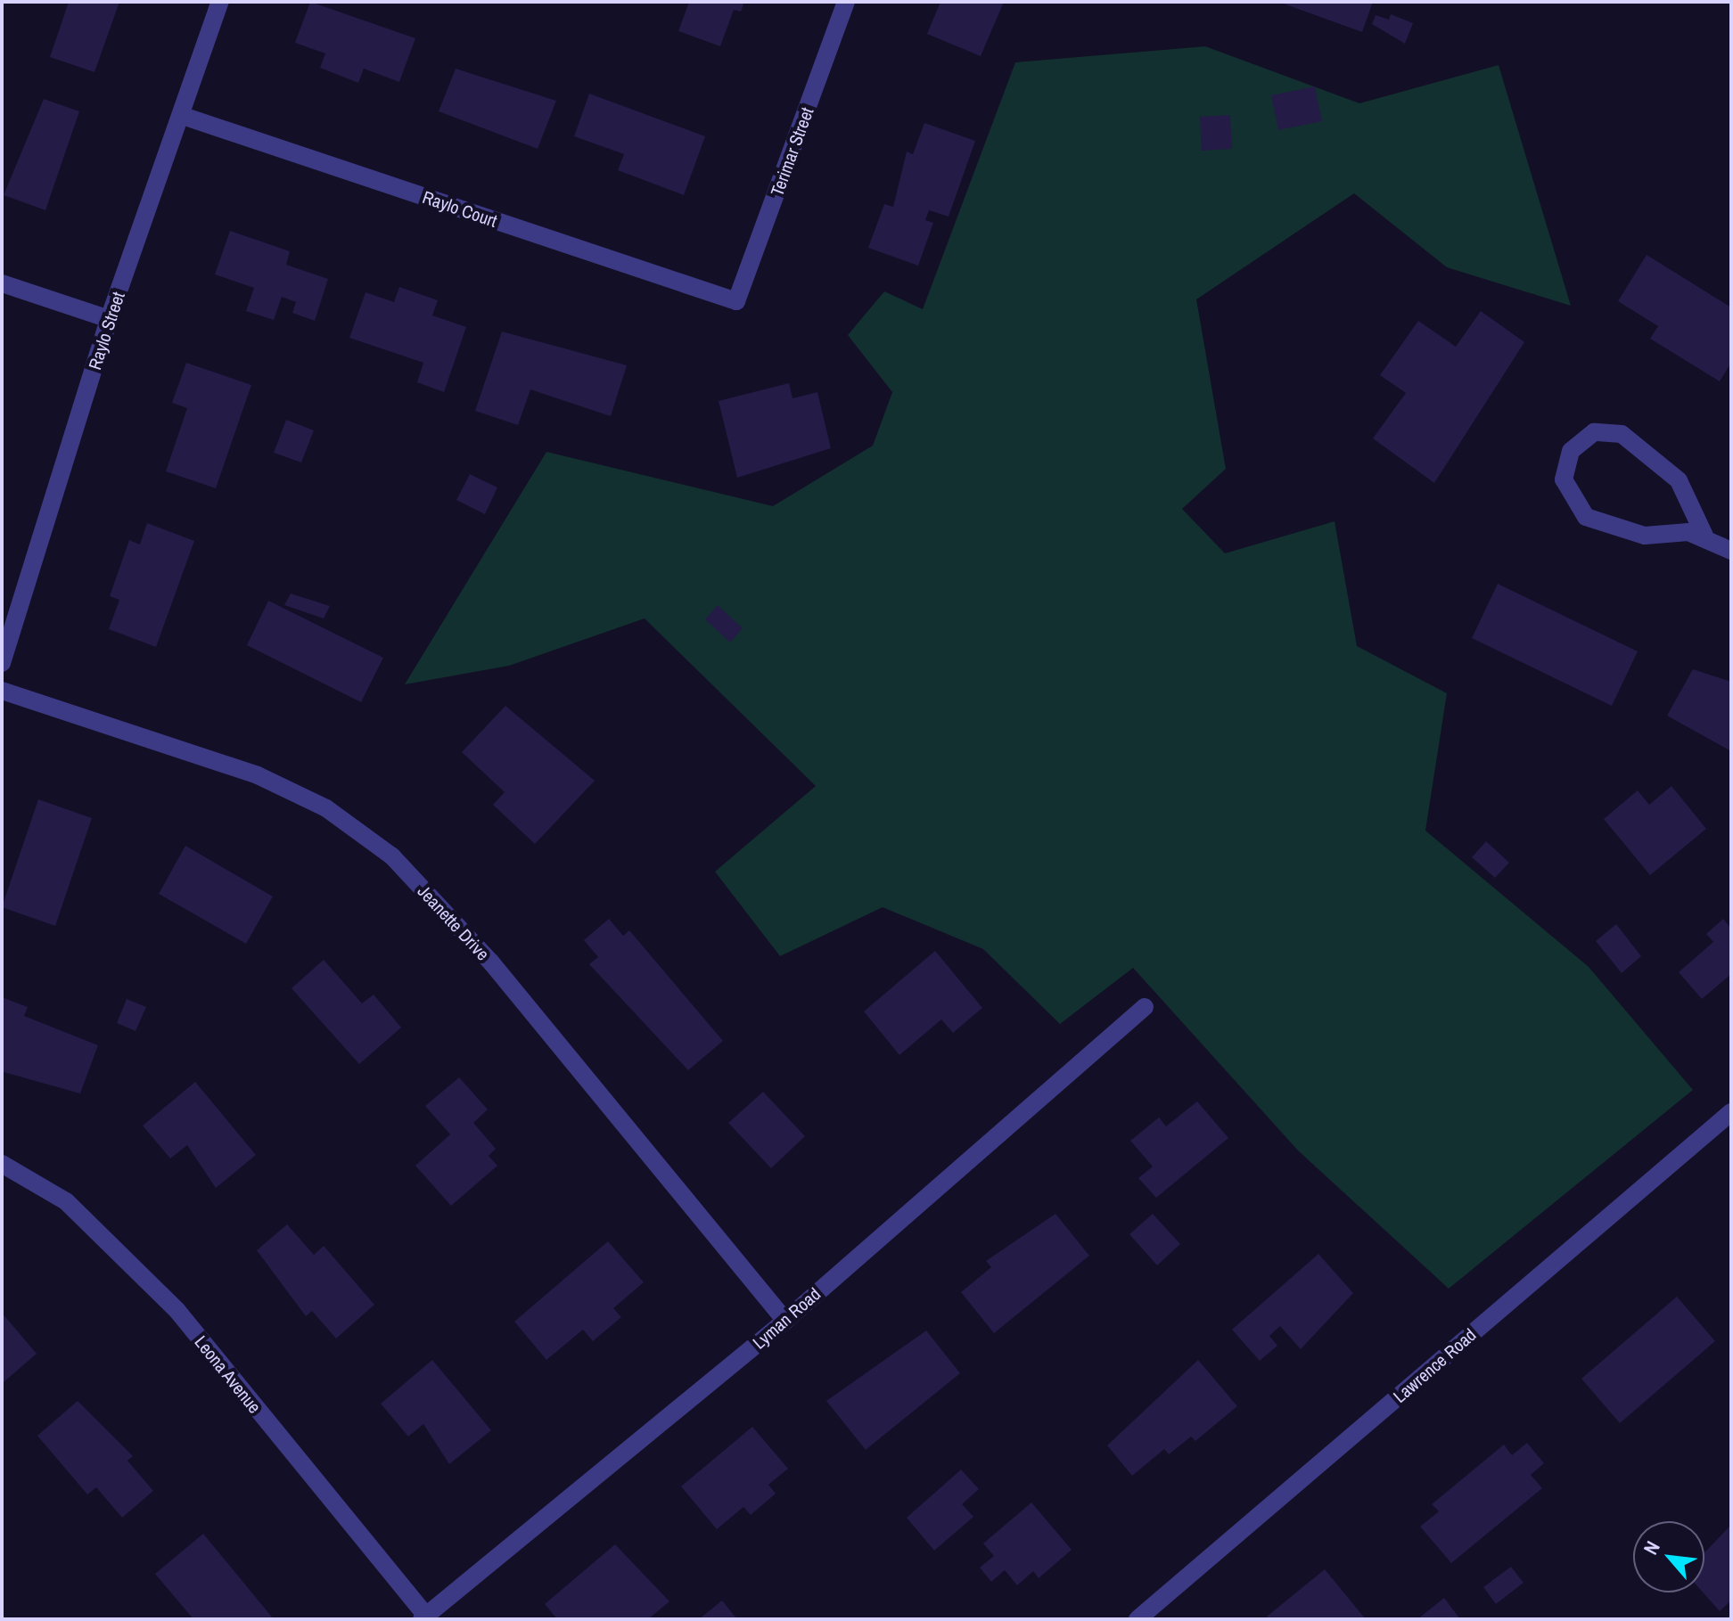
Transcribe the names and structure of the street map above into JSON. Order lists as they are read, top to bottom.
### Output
{
  "streets": {
    "street": [
      "Terimar Street",
      "Raylo Court",
      "Raylo Street",
      "Jeanette Drive",
      "Lyman Road",
      "Lawrence Road",
      "Leona Avenue"
    ]
  },
  "crossings": [
    ["Terimar Street", "Raylo Court"],
    ["Raylo Court", "Raylo Street"],
    ["Jeanette Drive", "Lyman Road"],
    ["Lyman Road", "Leona Avenue"]
  ],
  "north": "top left"
}
